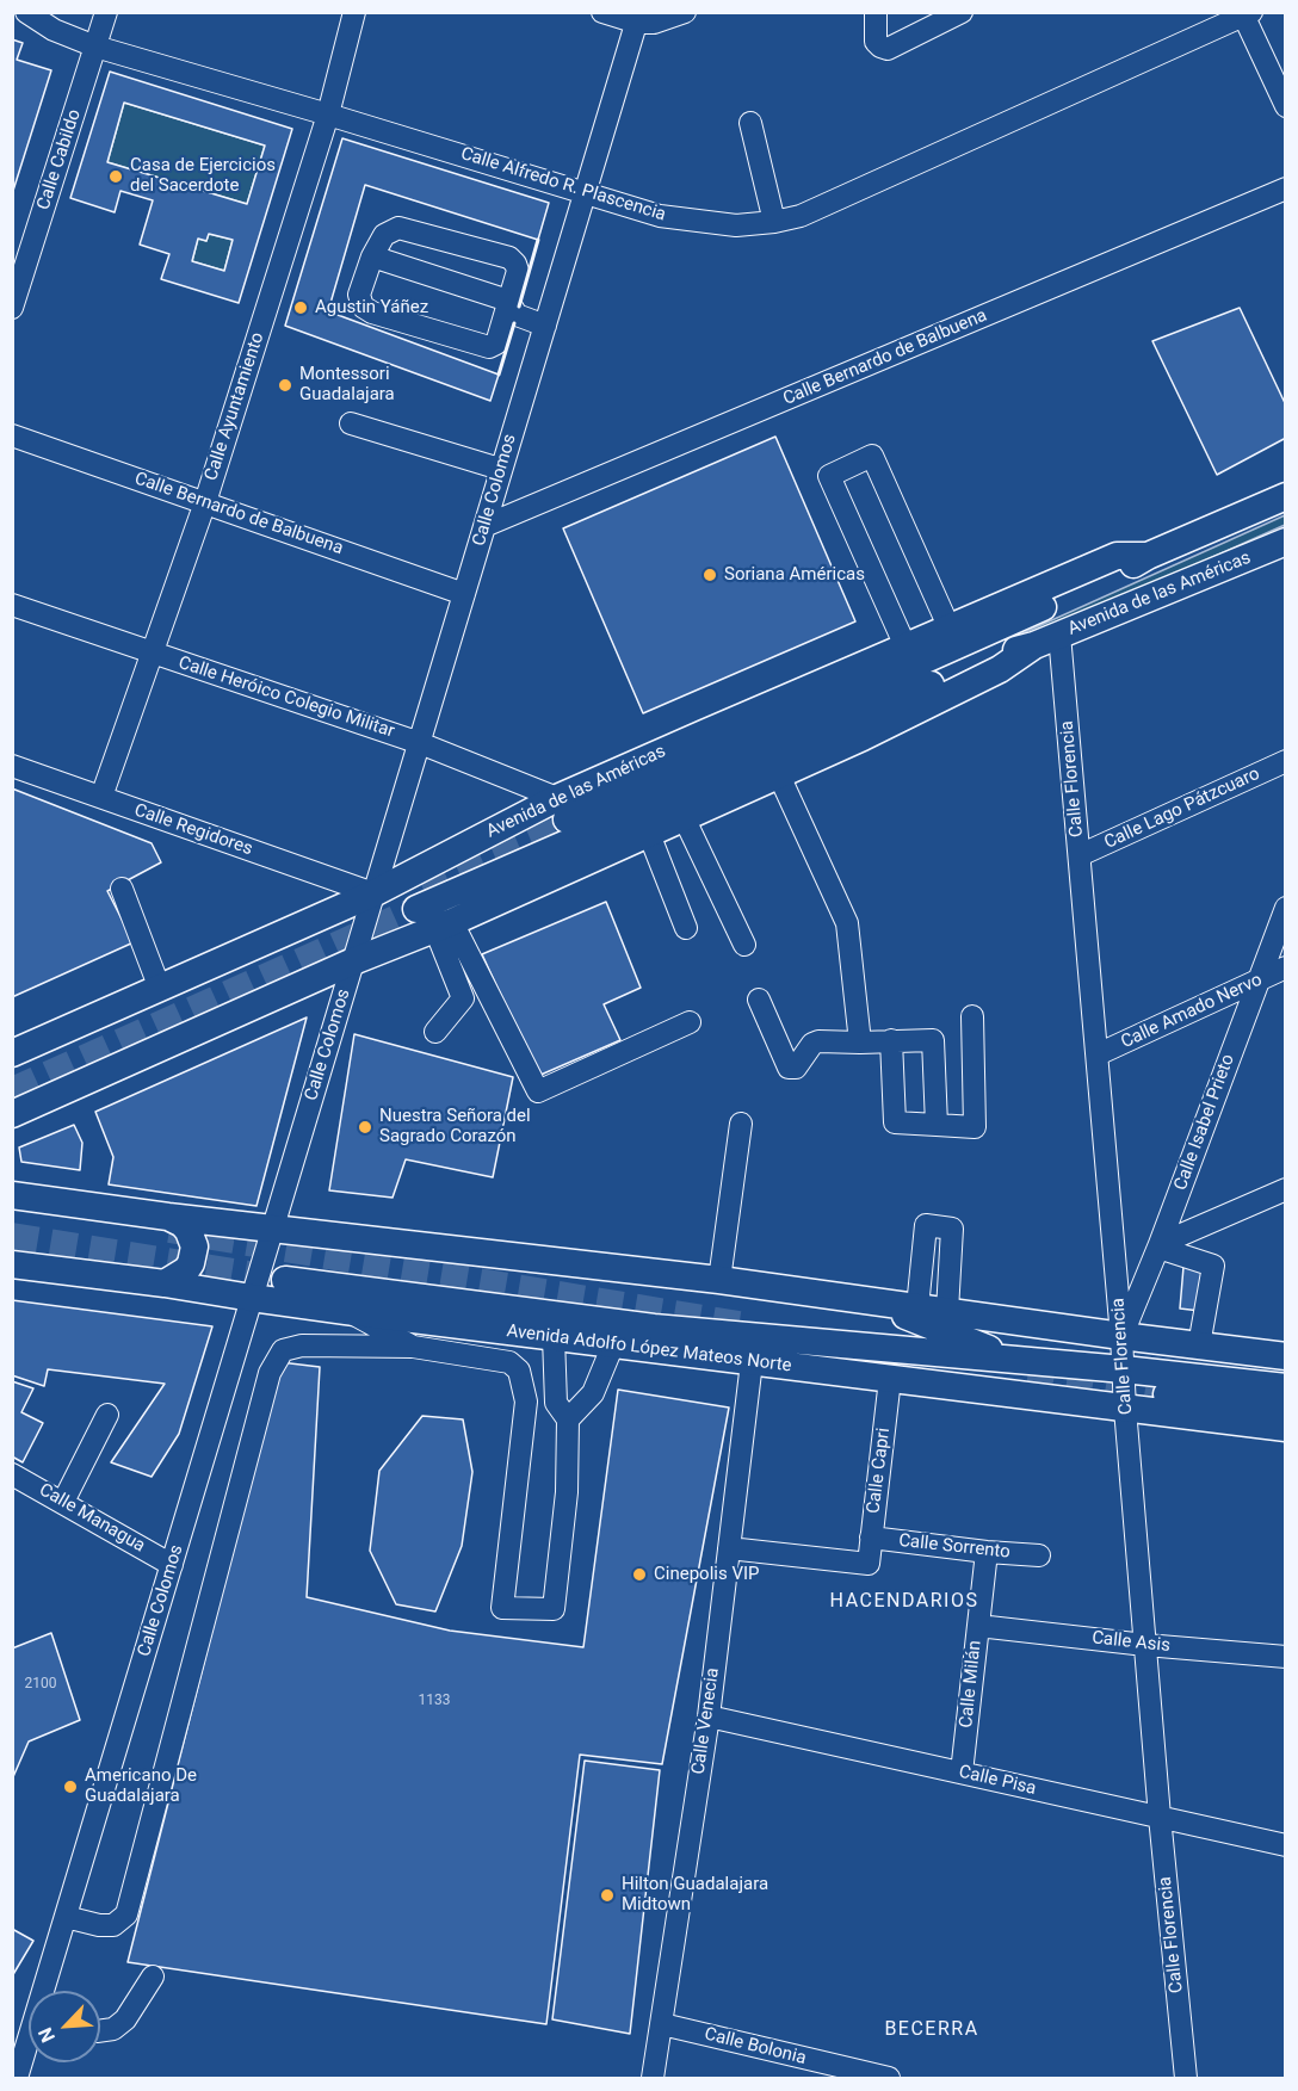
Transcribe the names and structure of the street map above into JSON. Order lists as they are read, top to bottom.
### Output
{
  "streets": {
    "main road": ["Avenida de las Américas", "Avenida Adolfo López Mateos Norte"],
    "street": [
      "Calle Cabildo",
      "Calle Alfredo R. Plascencia",
      "Calle Bernardo de Balbuena",
      "Calle Ayuntamiento",
      "Calle Colomos",
      "Calle Heróico Colegio Militar",
      "Calle Florencia",
      "Calle Lago Pátzcuaro",
      "Calle Regidores",
      "Calle Amado Nervo",
      "Calle Isabel Prieto",
      "Calle Capri",
      "Calle Managua",
      "Calle Sorrento",
      "Calle Asis",
      "Calle Milán",
      "Calle Venecia",
      "Calle Pisa",
      "Calle Bolonia"
    ]
  },
  "crossings": [
    ["Calle Cabildo", "Calle Alfredo R. Plascencia"],
    ["Calle Alfredo R. Plascencia", "Calle Ayuntamiento"],
    ["Calle Alfredo R. Plascencia", "Calle Colomos"],
    ["Calle Bernardo de Balbuena", "Calle Ayuntamiento"],
    ["Calle Bernardo de Balbuena", "Calle Colomos"],
    ["Calle Ayuntamiento", "Calle Heróico Colegio Militar"],
    ["Calle Ayuntamiento", "Calle Regidores"],
    ["Calle Colomos", "Avenida de las Américas"],
    ["Calle Colomos", "Calle Heróico Colegio Militar"],
    ["Calle Colomos", "Calle Regidores"],
    ["Calle Colomos", "Avenida Adolfo López Mateos Norte"],
    ["Calle Colomos", "Calle Managua"],
    ["Avenida de las Américas", "Calle Heróico Colegio Militar"],
    ["Avenida de las Américas", "Calle Florencia"],
    ["Avenida de las Américas", "Calle Regidores"],
    ["Calle Florencia", "Calle Lago Pátzcuaro"],
    ["Calle Florencia", "Calle Amado Nervo"],
    ["Calle Florencia", "Calle Isabel Prieto"],
    ["Calle Florencia", "Avenida Adolfo López Mateos Norte"],
    ["Calle Florencia", "Calle Asis"],
    ["Calle Florencia", "Calle Pisa"],
    ["Calle Amado Nervo", "Calle Isabel Prieto"],
    ["Avenida Adolfo López Mateos Norte", "Calle Capri"],
    ["Avenida Adolfo López Mateos Norte", "Calle Venecia"],
    ["Calle Capri", "Calle Sorrento"],
    ["Calle Capri", "Calle Venecia"],
    ["Calle Sorrento", "Calle Milán"],
    ["Calle Asis", "Calle Milán"],
    ["Calle Milán", "Calle Pisa"],
    ["Calle Venecia", "Calle Pisa"],
    ["Calle Venecia", "Calle Bolonia"]
  ],
  "districts": ["HACENDARIOS", "BECERRA"],
  "places": [
    "Casa de Ejercicios del Sacerdote",
    "Agustin Yáñez",
    "Montessori Guadalajara",
    "Soriana Américas",
    "Nuestra Señora del Sagrado Corazón",
    "Cinepolis VIP",
    "Americano De Guadalajara",
    "Hilton Guadalajara Midtown"
  ],
  "house_numbers": ["2100", "1133"],
  "north": "bottom left"
}
